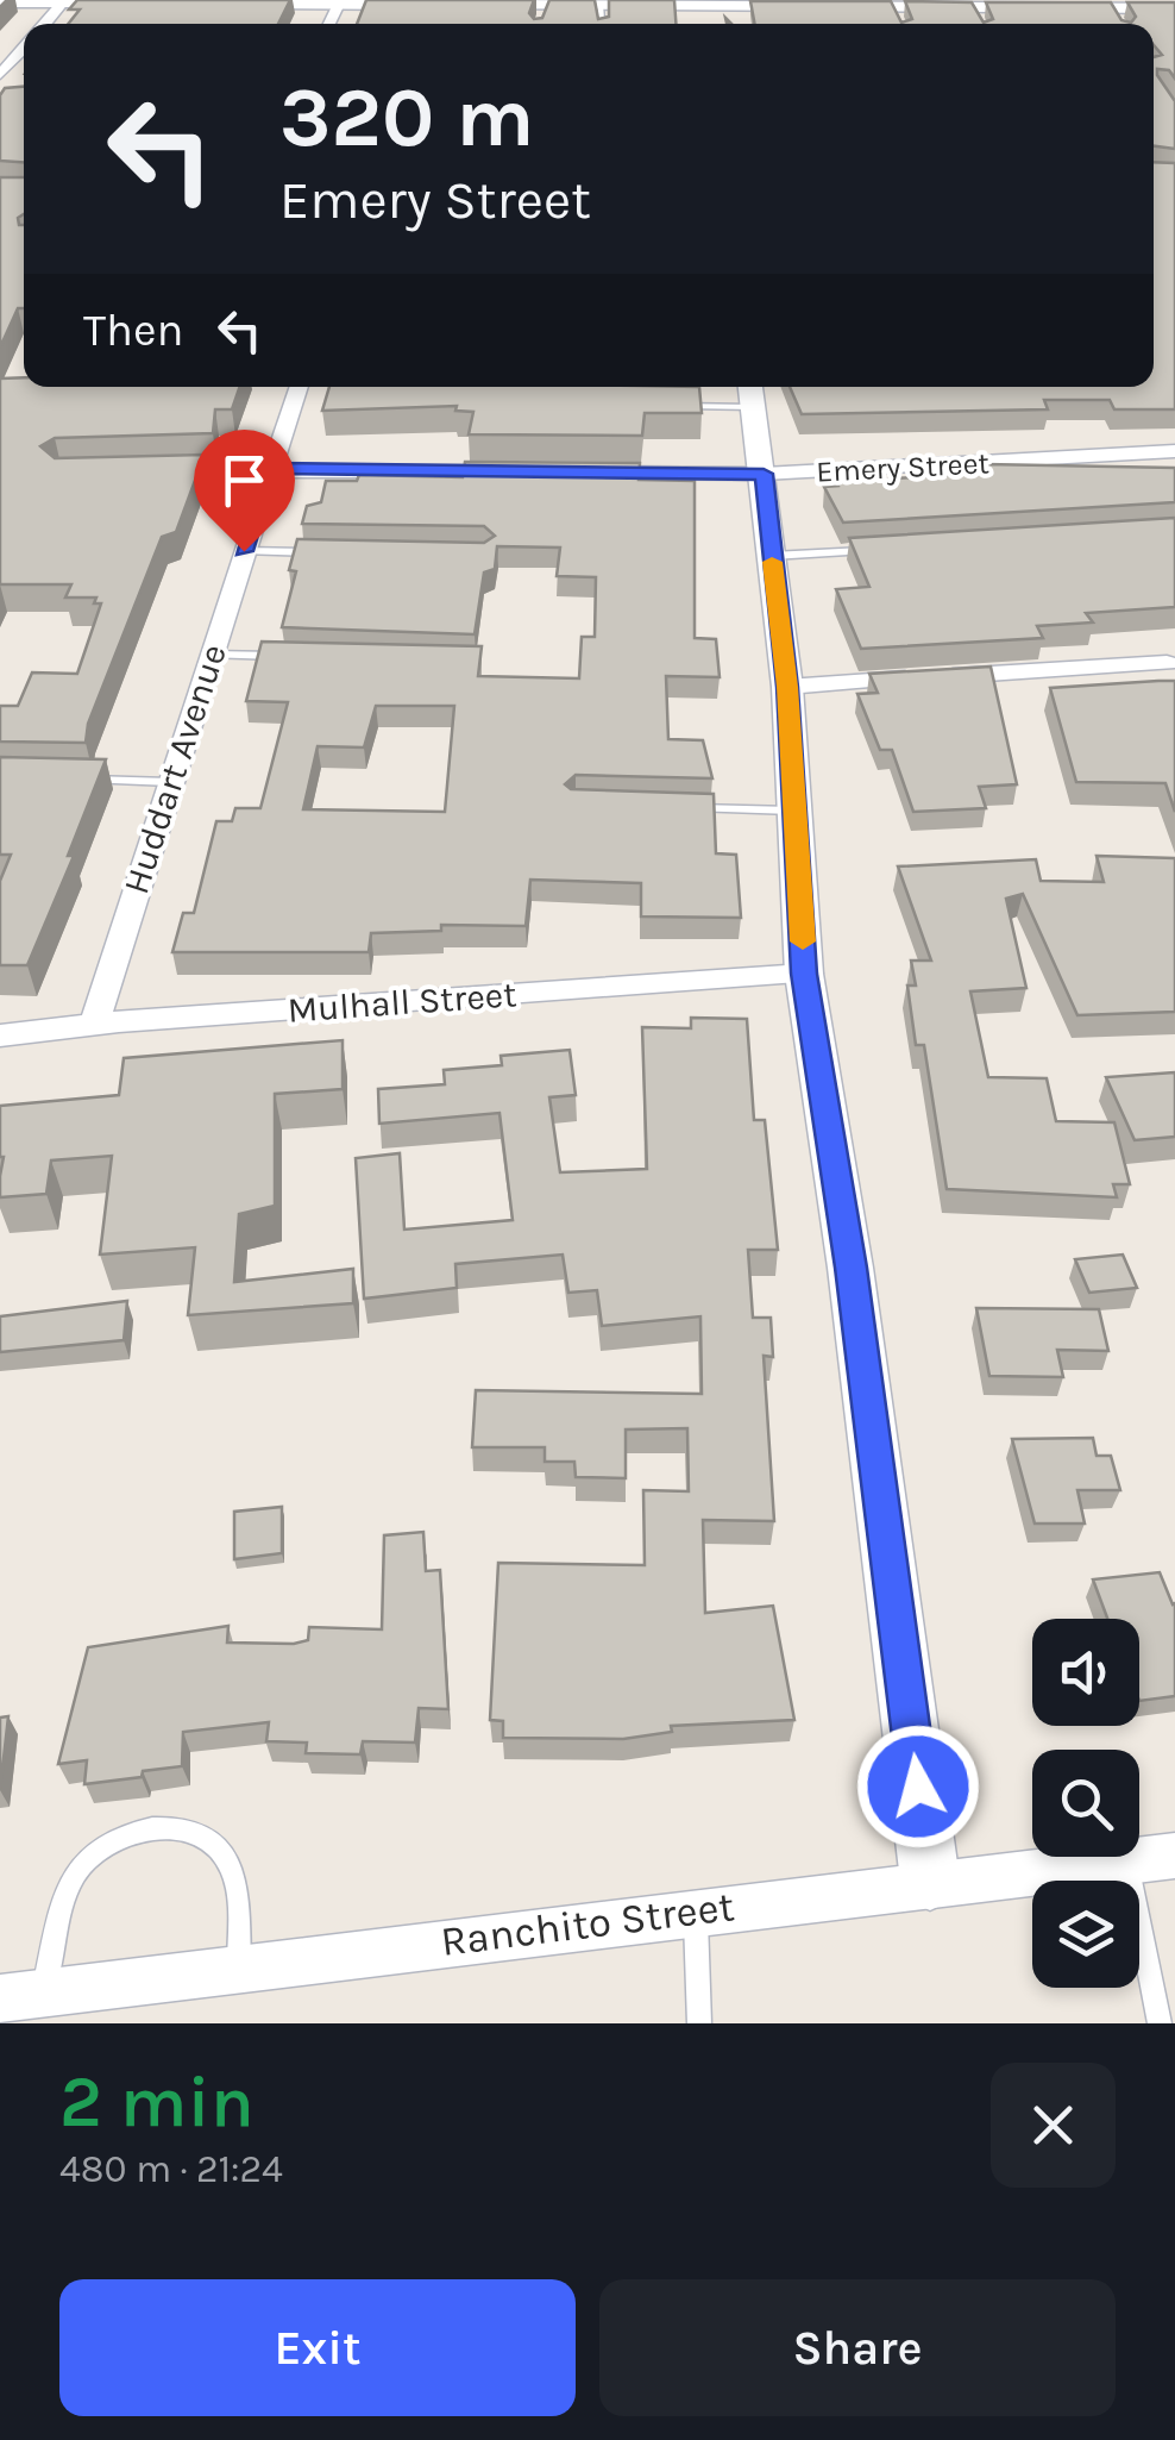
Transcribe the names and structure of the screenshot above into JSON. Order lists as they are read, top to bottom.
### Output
{
  "streets": {
    "street": [
      "Emery Street",
      "Huddart Avenue",
      "Mulhall Street",
      "Ranchito Street"
    ]
  },
  "crossings": [
    ["Huddart Avenue", "Mulhall Street"]
  ],
  "page": {
    "turn": ["320 m", "Emery Street"],
    "then": "Then",
    "heading": ["2 min", "480 m · 21:24"],
    "buttons": ["Exit", "Share"]
  }
}
